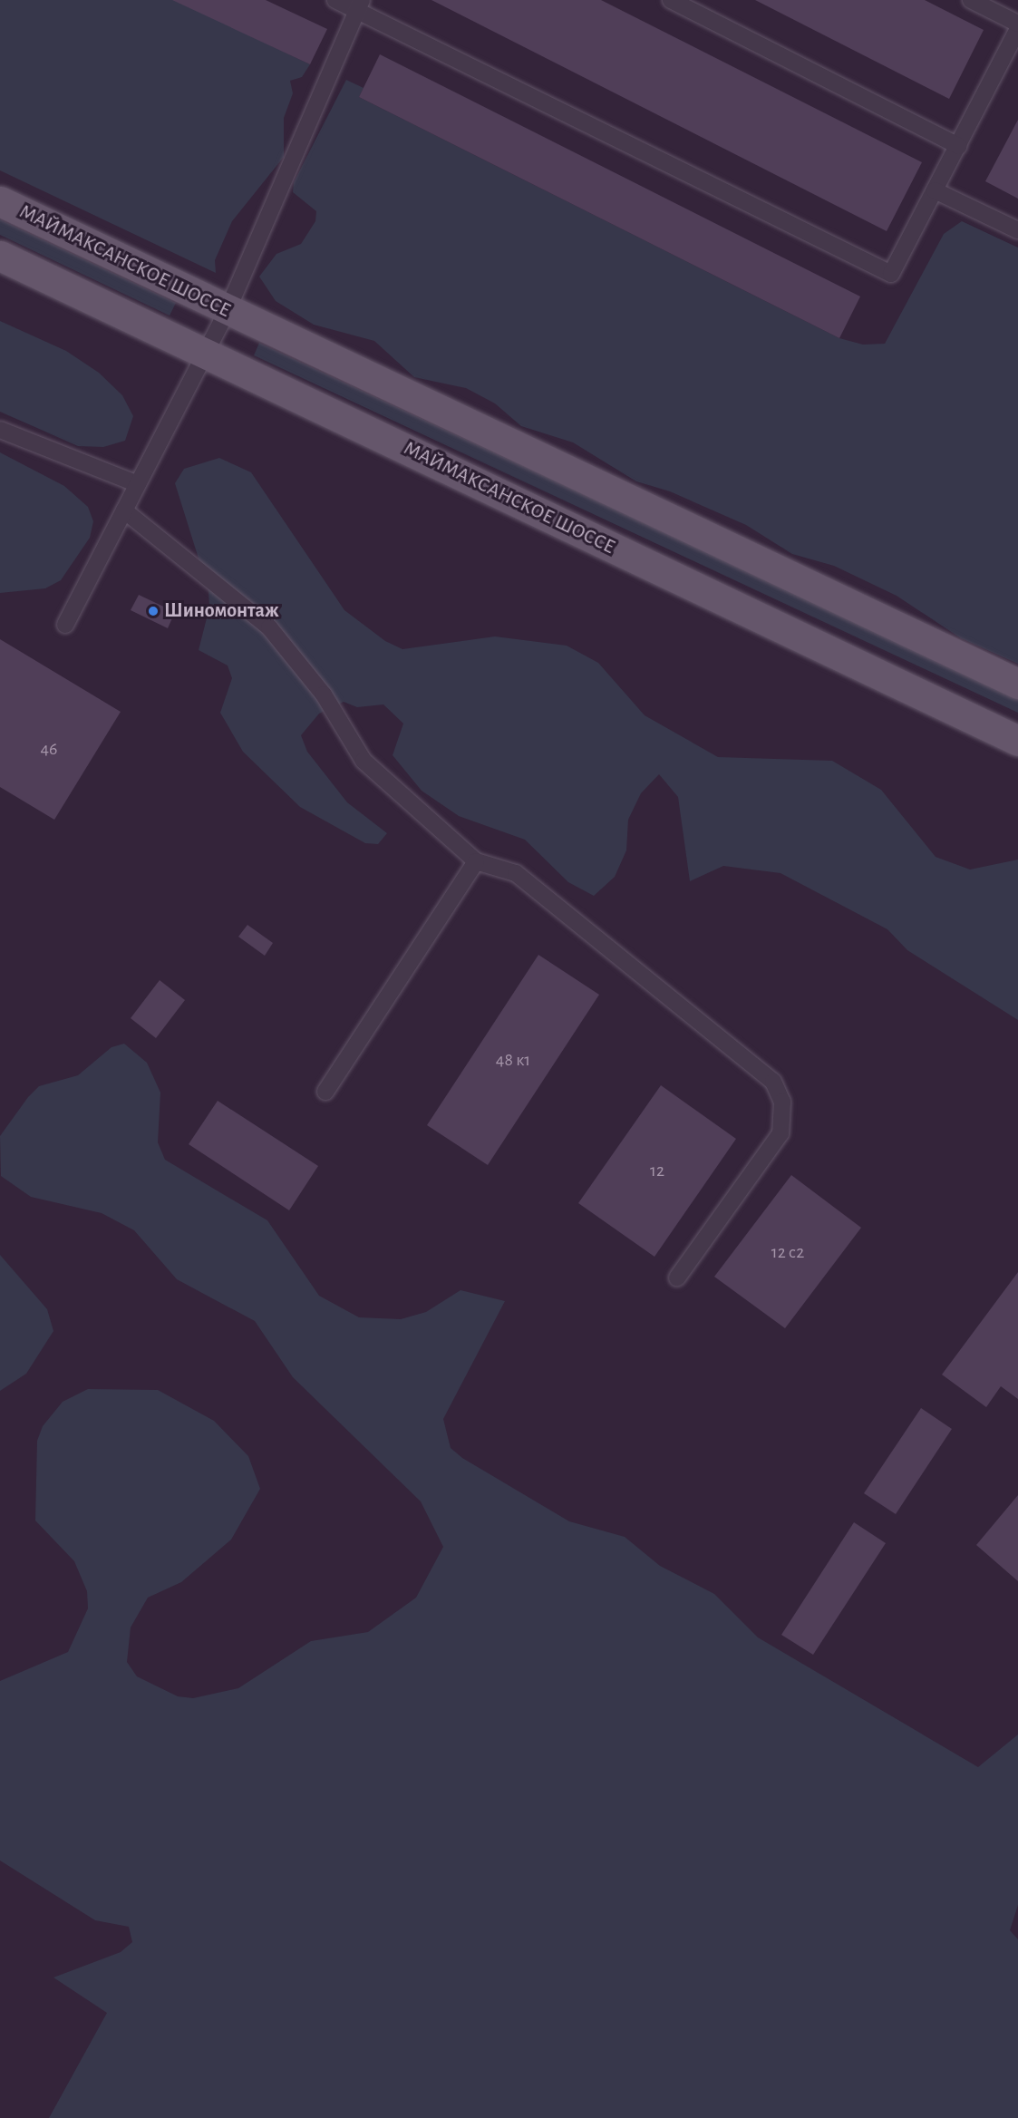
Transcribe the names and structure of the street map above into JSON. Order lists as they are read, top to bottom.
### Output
{
  "streets": {
    "main road": ["МАЙМАКСАНСКОЕ ШОССЕ"]
  },
  "places": ["Шиномонтаж"],
  "house_numbers": [
    "46",
    "48 к1",
    "12",
    "12 с2"
  ]
}
